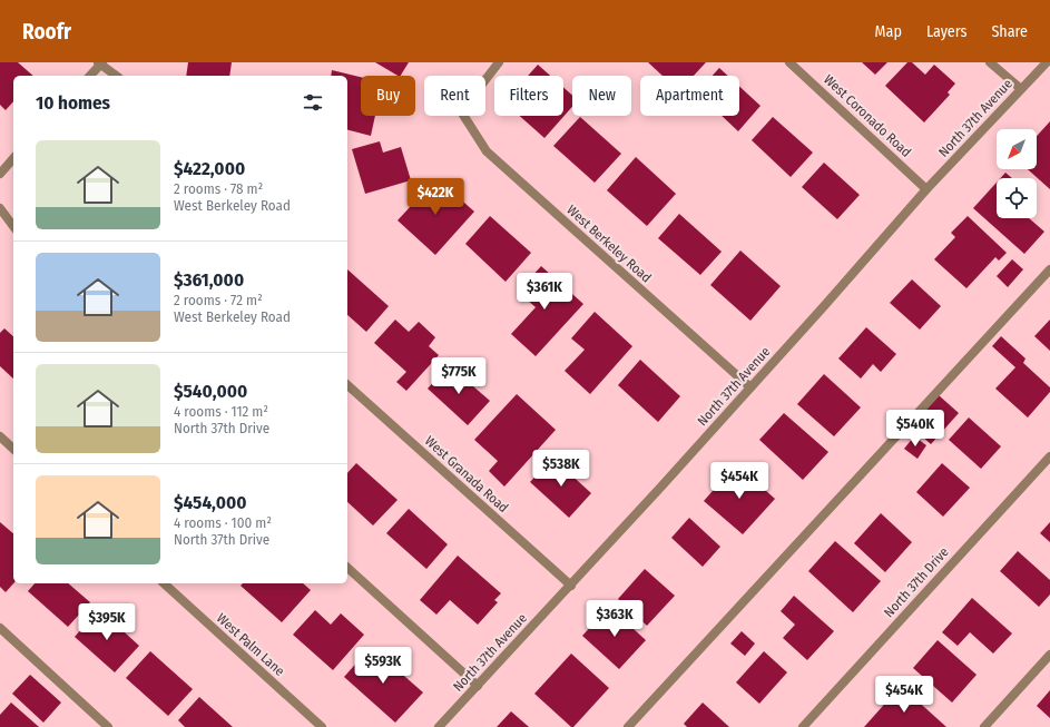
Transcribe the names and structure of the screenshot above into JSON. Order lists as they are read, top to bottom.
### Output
{
  "streets": {
    "street": [
      "West Coronado Road",
      "North 37th Avenue",
      "West Berkeley Road",
      "West Granada Road",
      "North 37th Drive",
      "West Palm Lane"
    ]
  },
  "crossings": [
    ["West Coronado Road", "North 37th Avenue"],
    ["North 37th Avenue", "West Berkeley Road"],
    ["North 37th Avenue", "West Granada Road"]
  ],
  "north": "bottom left",
  "page": {
    "header": "Roofr",
    "nav": ["Map", "Layers", "Share"],
    "chip": [
      "Buy",
      "Rent",
      "Filters",
      "New",
      "Apartment"
    ],
    "heading": "10 homes",
    "list": [
      {
        "name": "$422,000",
        "note": "2 rooms · 78 m² · West Berkeley Road"
      },
      {
        "name": "$361,000",
        "note": "2 rooms · 72 m² · West Berkeley Road"
      },
      {
        "name": "$540,000",
        "note": "4 rooms · 112 m² · North 37th Drive"
      },
      {
        "name": "$454,000",
        "note": "4 rooms · 100 m² · North 37th Drive"
      }
    ],
    "price": [
      "$422K",
      "$361K",
      "$775K",
      "$540K",
      "$538K",
      "$454K",
      "$363K",
      "$395K",
      "$593K",
      "$454K"
    ]
  }
}
